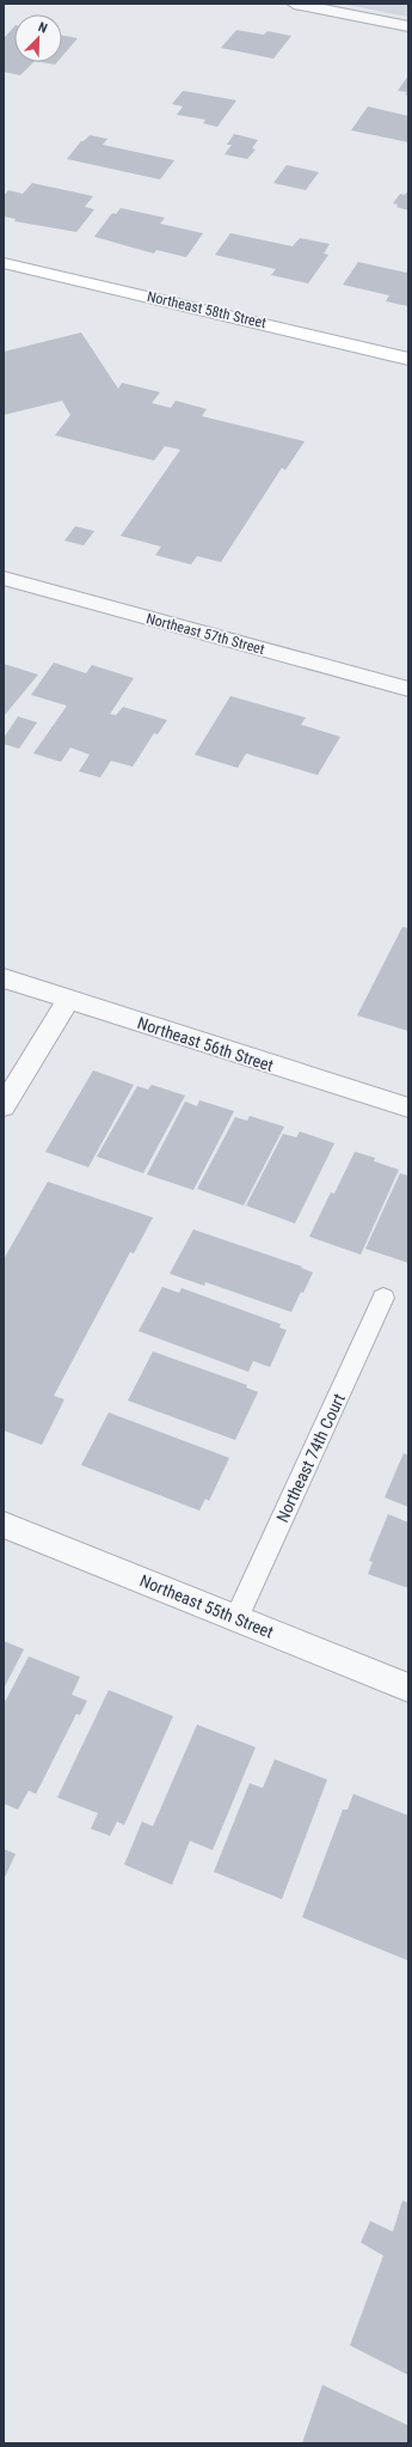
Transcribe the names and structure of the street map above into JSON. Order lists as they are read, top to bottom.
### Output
{
  "streets": {
    "street": [
      "Northeast 58th Street",
      "Northeast 57th Street",
      "Northeast 56th Street",
      "Northeast 55th Street"
    ],
    "lane": ["Northeast 74th Court"]
  },
  "crossings": [
    ["Northeast 74th Court", "Northeast 55th Street"]
  ],
  "north": "top right"
}
